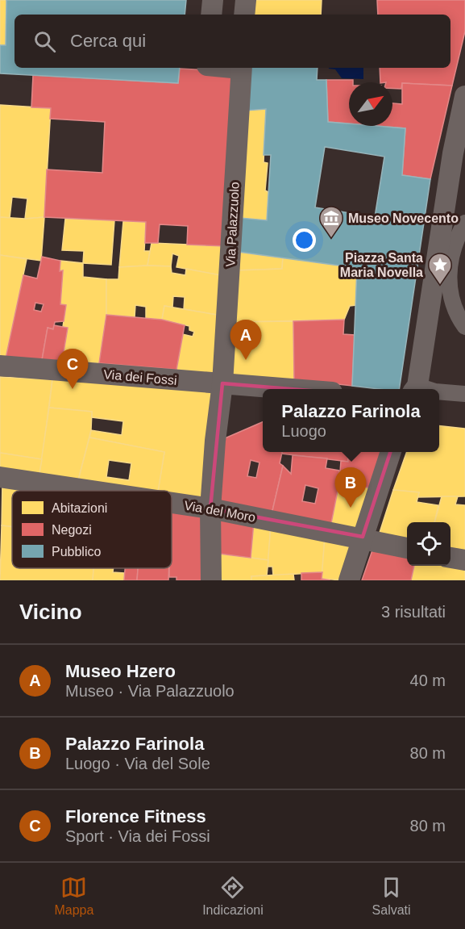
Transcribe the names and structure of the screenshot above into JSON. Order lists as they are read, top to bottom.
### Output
{
  "streets": {
    "street": ["Via Palazzuolo", "Via dei Fossi", "Via del Moro"]
  },
  "crossings": [
    ["Via Palazzuolo", "Via dei Fossi"],
    ["Via Palazzuolo", "Via del Moro"]
  ],
  "places": {
    "museum": ["Museo Novecento"],
    "place": ["Piazza Santa Maria Novella"]
  },
  "legend": ["Abitazioni", "Negozi", "Pubblico"],
  "north": "top right",
  "page": {
    "search": "Cerca qui",
    "pins": ["A", "C", "B"],
    "popup": ["Palazzo Farinola", "Luogo"],
    "heading": ["Vicino", "3 risultati"],
    "list": [
      {
        "mark": "A",
        "name": "Museo Hzero",
        "note": "Museo · Via Palazzuolo",
        "value": "40 m"
      },
      {
        "mark": "B",
        "name": "Palazzo Farinola",
        "note": "Luogo · Via del Sole",
        "value": "80 m"
      },
      {
        "mark": "C",
        "name": "Florence Fitness",
        "note": "Sport · Via dei Fossi",
        "value": "80 m"
      }
    ],
    "nav": ["Mappa", "Indicazioni", "Salvati"]
  }
}
